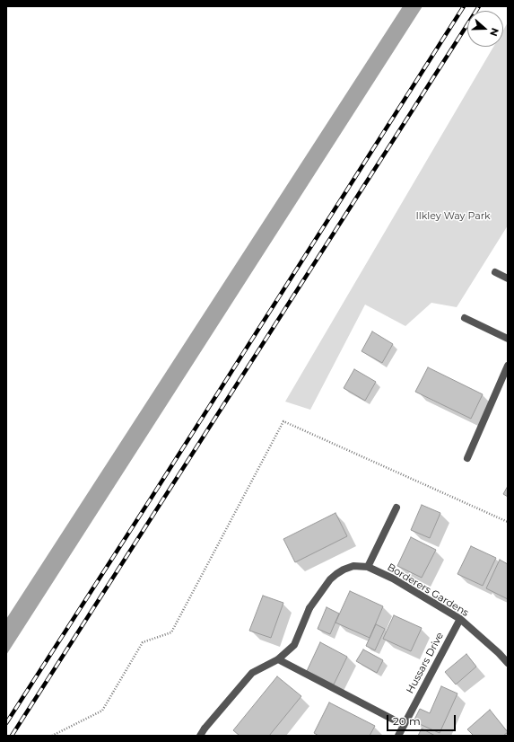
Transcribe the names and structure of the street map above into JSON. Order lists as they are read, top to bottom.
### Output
{
  "streets": {
    "street": ["Borderers Gardens", "Hussars Drive"]
  },
  "crossings": [
    ["Borderers Gardens", "Hussars Drive"]
  ],
  "parks": ["Ilkley Way Park"],
  "scale_bar": "20 m",
  "north": "right"
}
